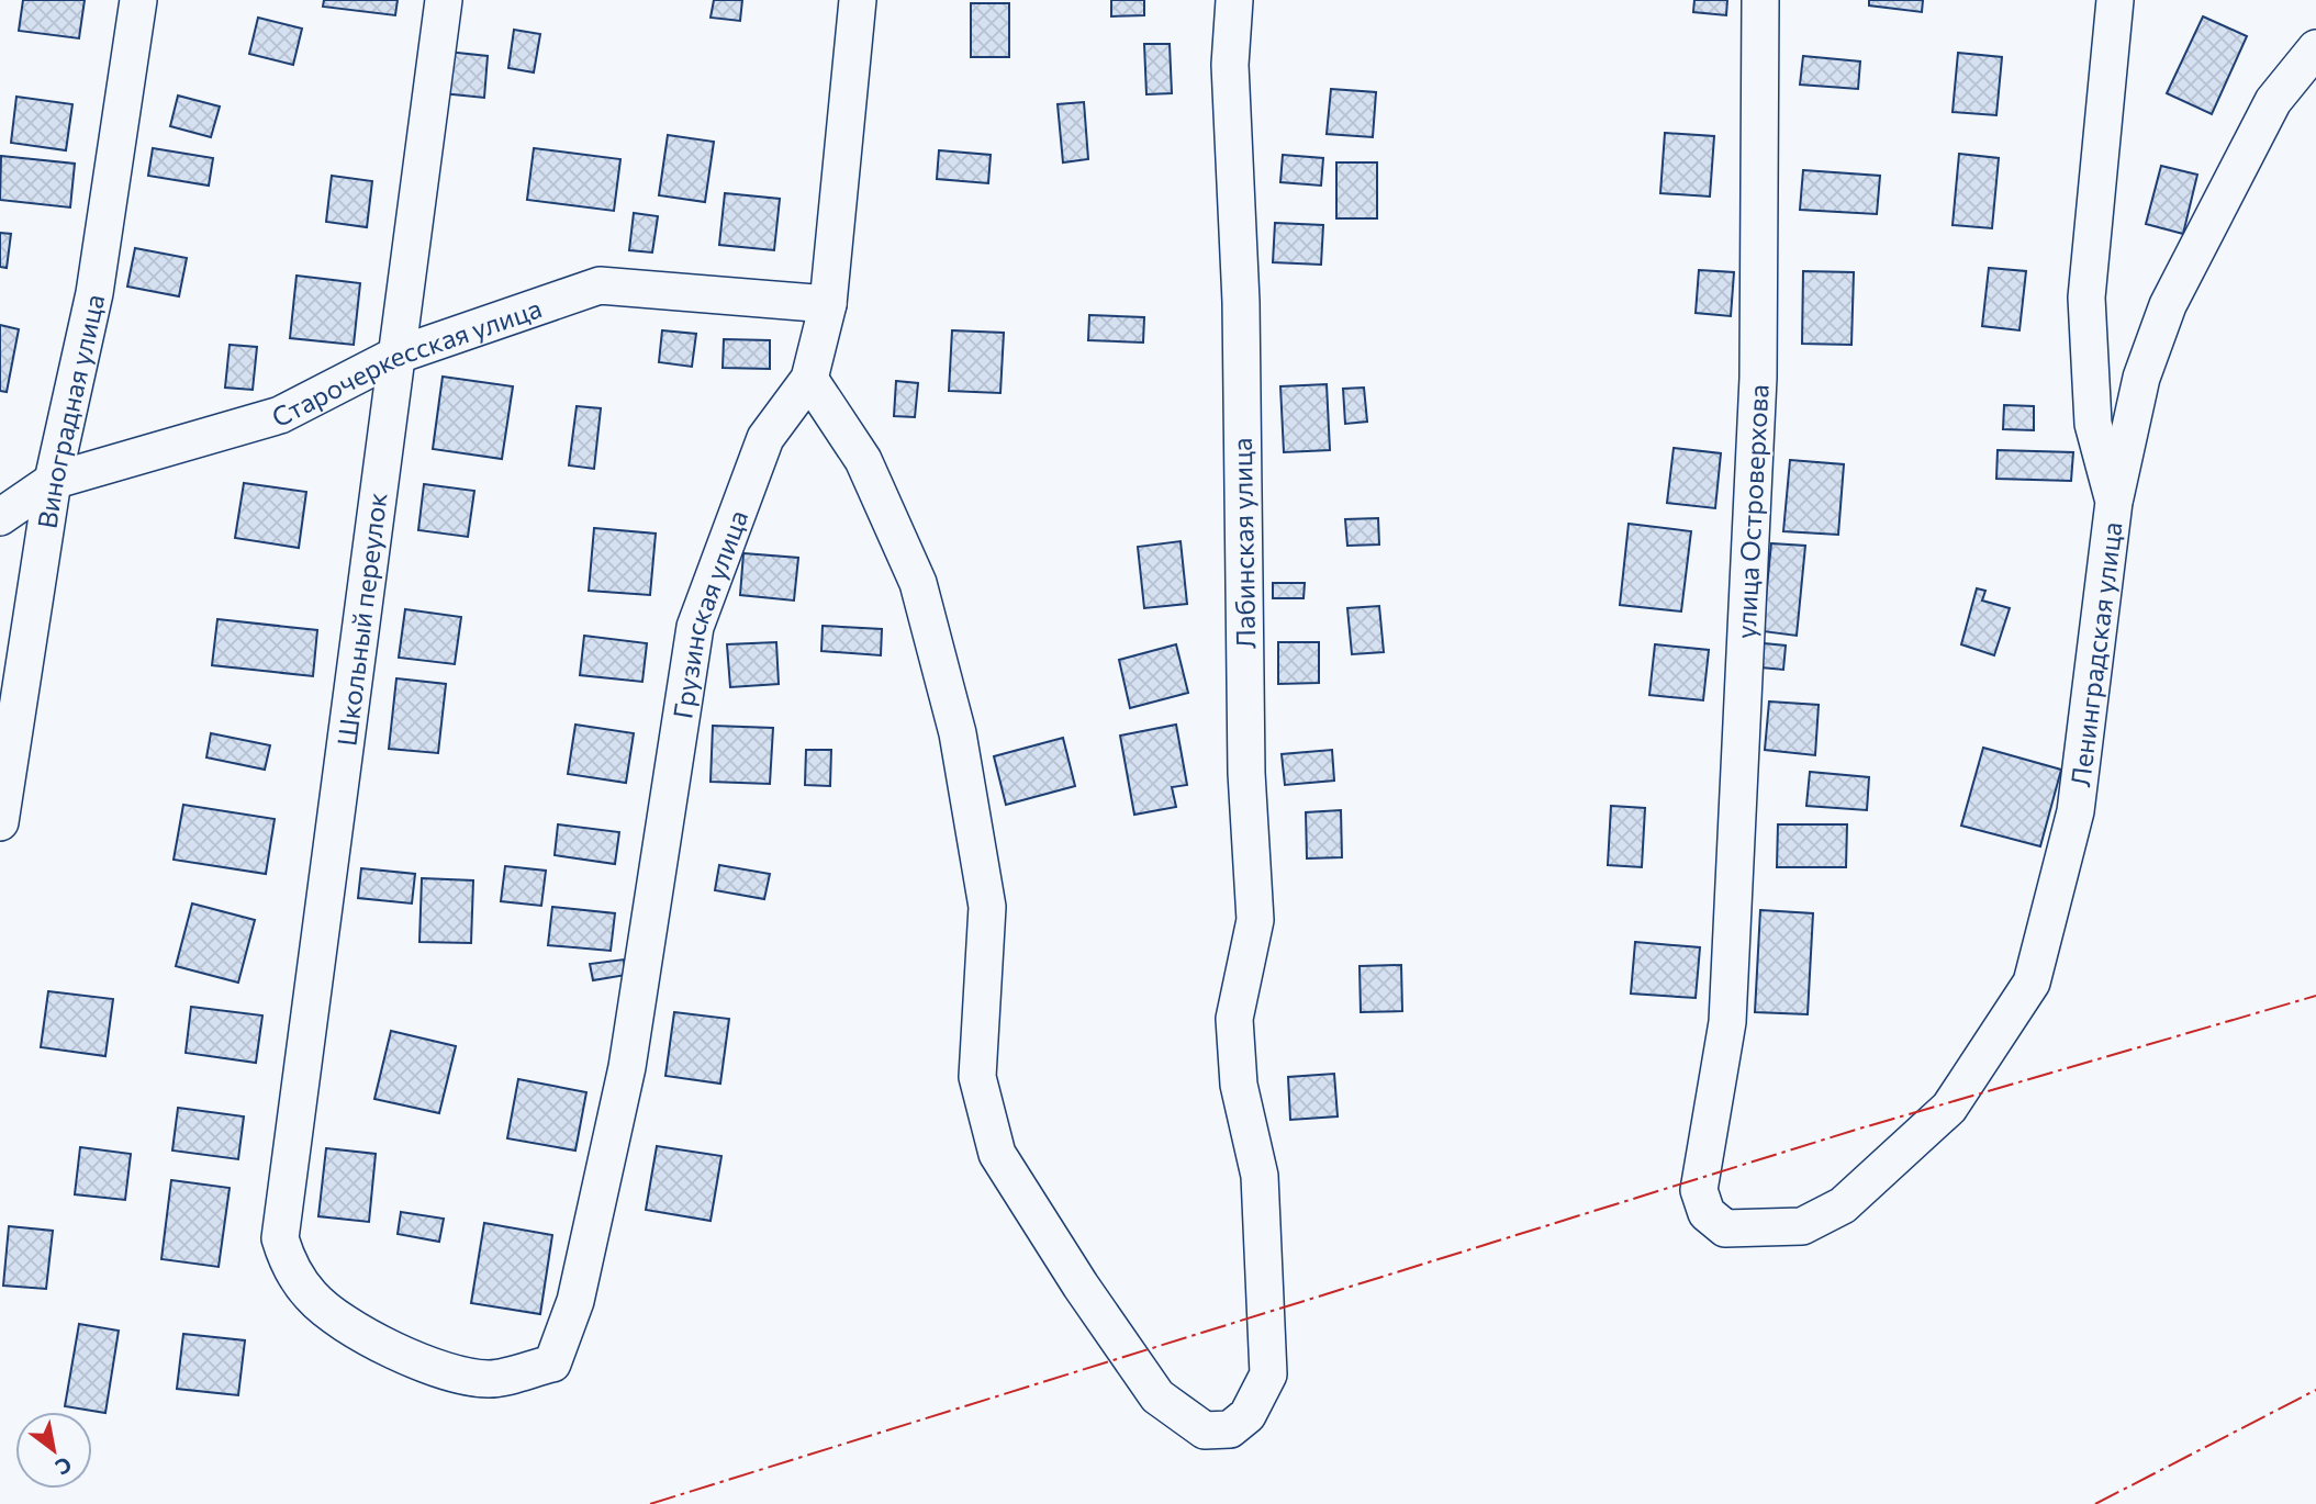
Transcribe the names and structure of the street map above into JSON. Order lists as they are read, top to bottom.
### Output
{
  "streets": {
    "street": [
      "Старочеркесская улица",
      "Виноградная улица",
      "улица Островерхова",
      "Лабинская улица",
      "Грузинская улица",
      "Школьный переулок",
      "Ленинградская улица"
    ]
  },
  "crossings": [
    ["Старочеркесская улица", "Виноградная улица"],
    ["Старочеркесская улица", "Грузинская улица"],
    ["Старочеркесская улица", "Школьный переулок"],
    ["улица Островерхова", "Ленинградская улица"],
    ["Лабинская улица", "Грузинская улица"],
    ["Грузинская улица", "Школьный переулок"]
  ],
  "north": "bottom right"
}
